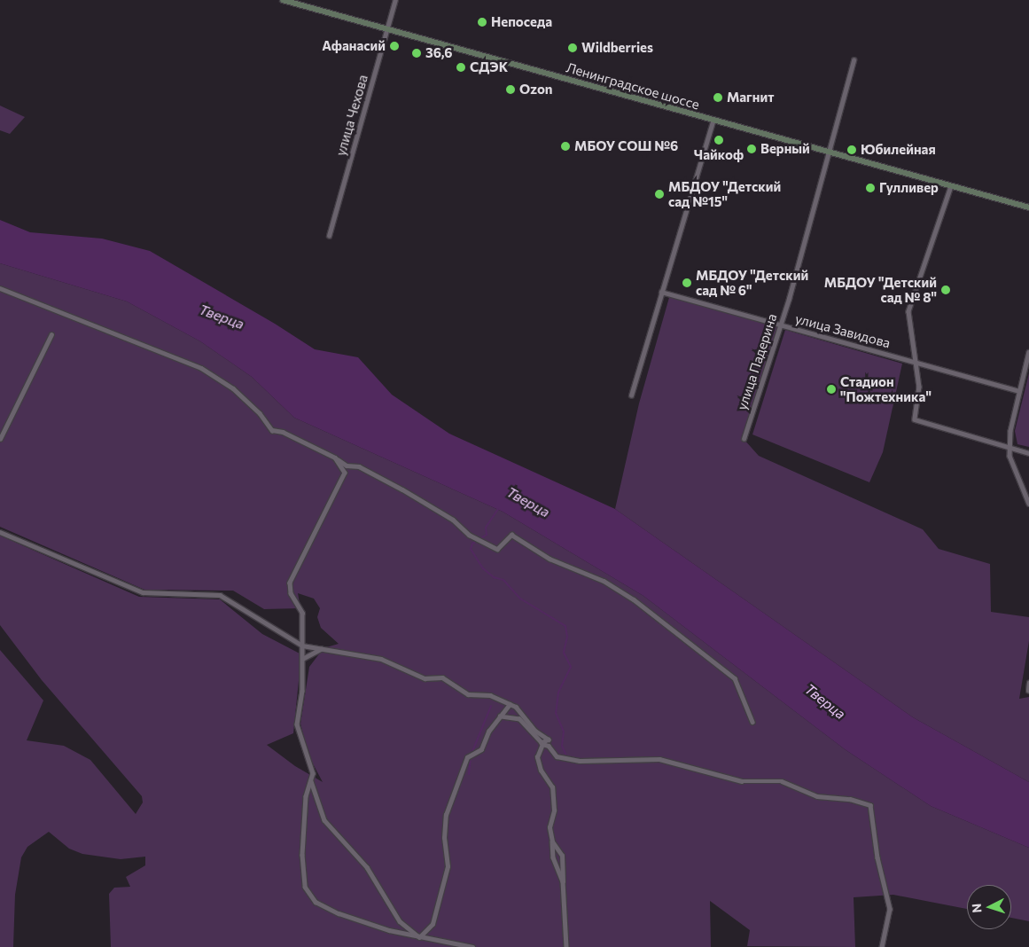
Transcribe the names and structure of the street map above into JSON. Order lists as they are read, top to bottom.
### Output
{
  "streets": {
    "main road": ["Ленинградское шоссе"],
    "street": ["улица Чехова", "улица Завидова", "улица Падерина"]
  },
  "crossings": [
    ["Ленинградское шоссе", "улица Чехова"],
    ["Ленинградское шоссе", "улица Падерина"],
    ["улица Завидова", "улица Падерина"]
  ],
  "water": ["Тверца"],
  "places": [
    "Непоседа",
    "Афанасий",
    "Wildberries",
    "36,6",
    "СДЭК",
    "Ozon",
    "Магнит",
    "Чайкоф",
    "МБОУ СОШ №6",
    "Верный",
    "Юбилейная",
    "Гулливер",
    "МБДОУ \"Детский сад №15\"",
    "МБДОУ \"Детский сад № 6\"",
    "МБДОУ \"Детский сад № 8\"",
    "Стадион \"Пожтехника\""
  ],
  "north": "left"
}
